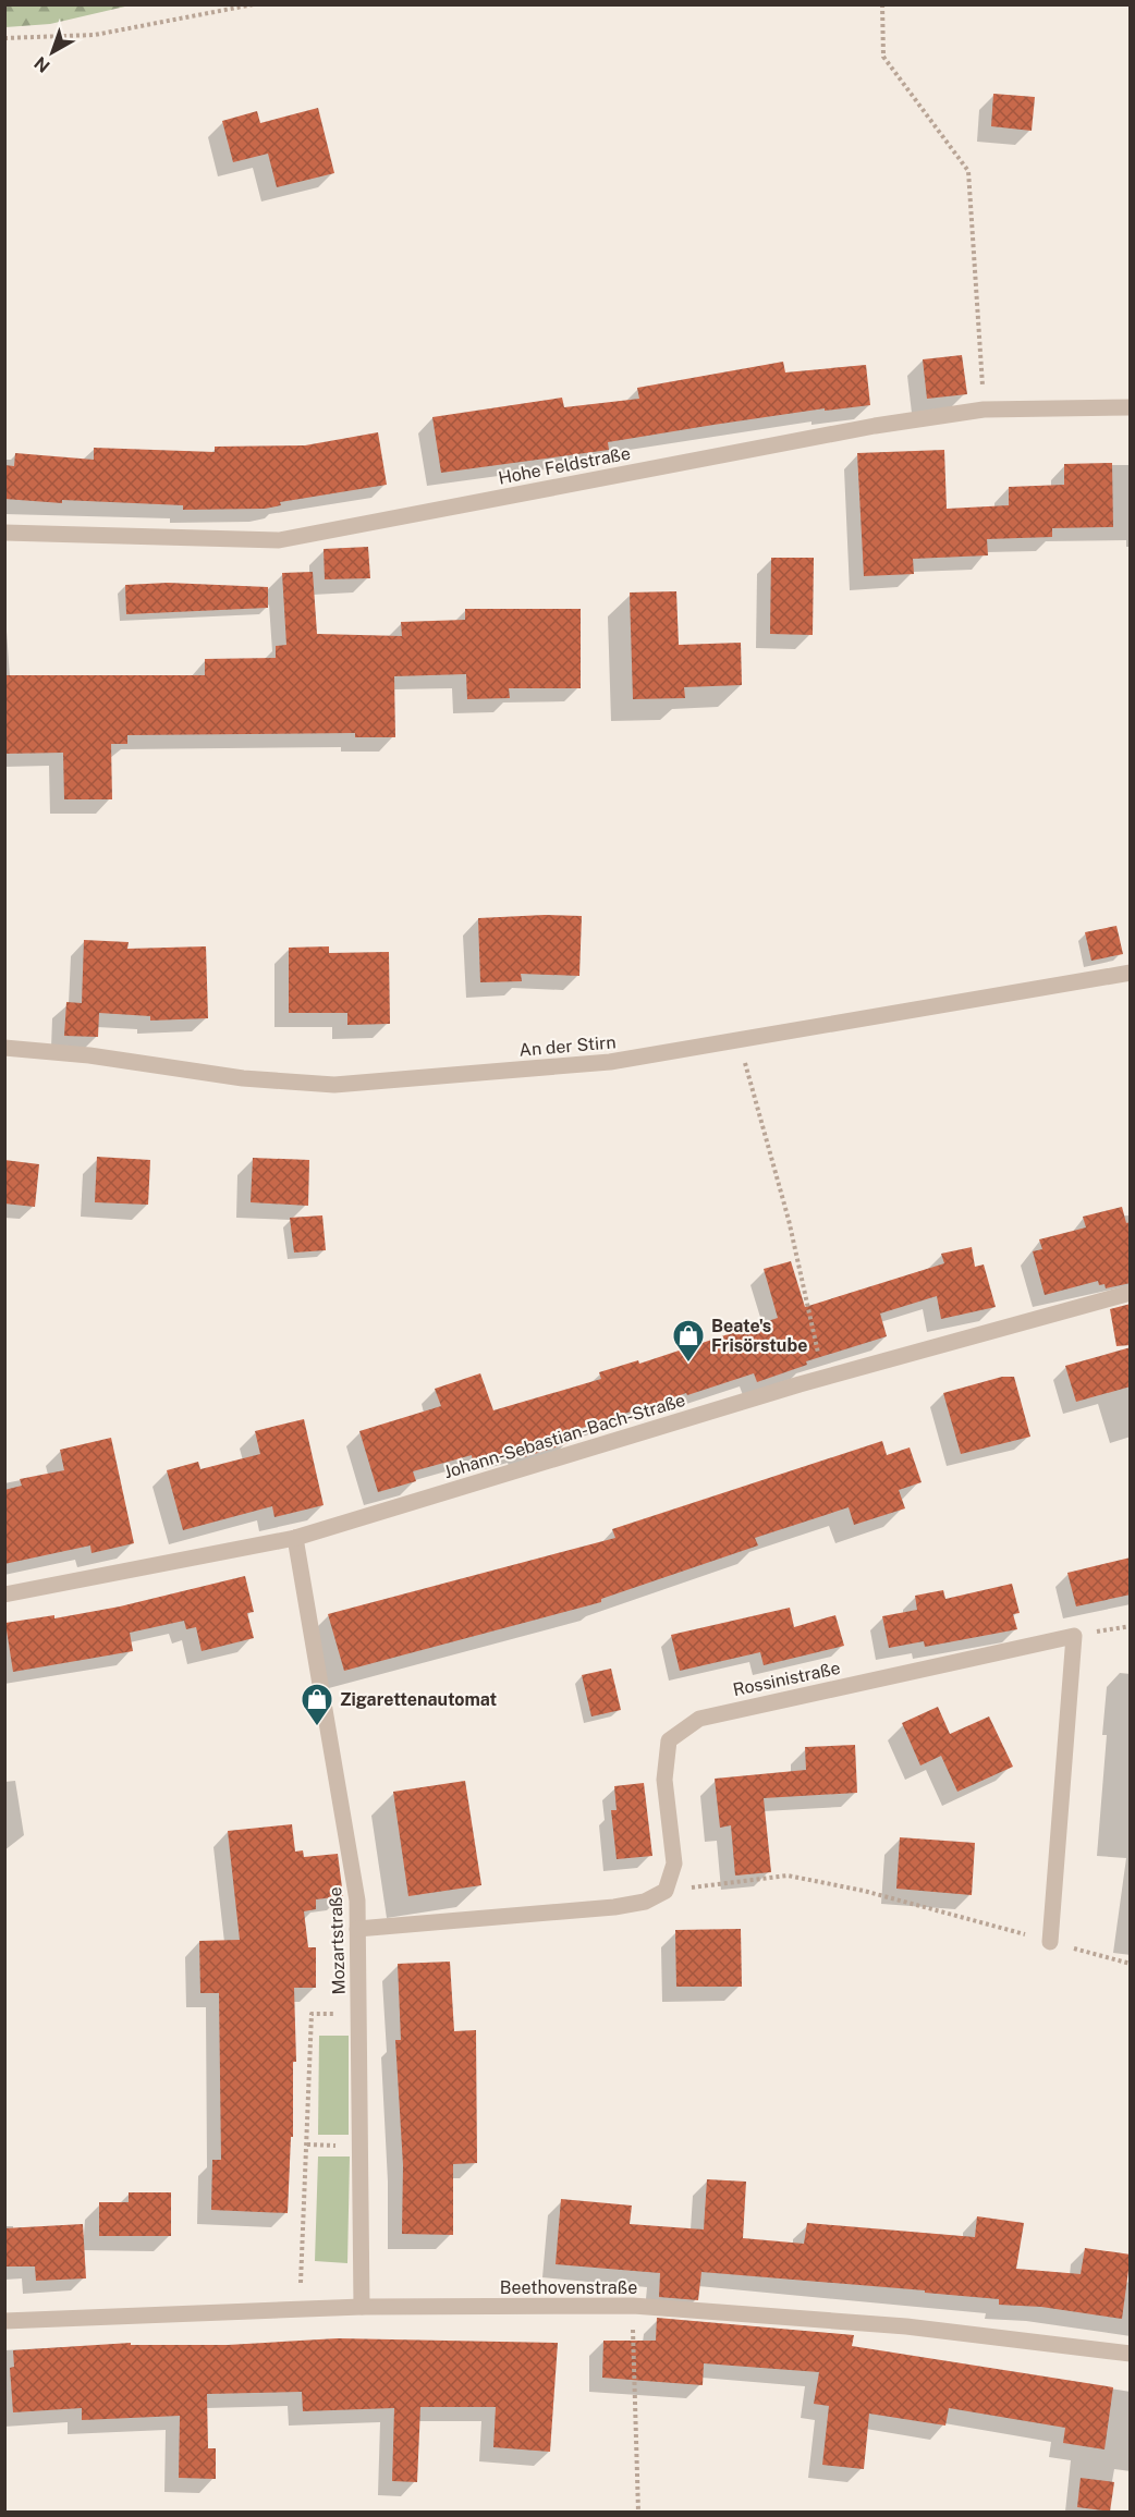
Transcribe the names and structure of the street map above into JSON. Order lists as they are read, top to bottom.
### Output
{
  "streets": {
    "street": [
      "Hohe Feldstraße",
      "An der Stirn",
      "Johann-Sebastian-Bach-Straße",
      "Rossinistraße",
      "Mozartstraße",
      "Beethovenstraße"
    ]
  },
  "crossings": [
    ["Johann-Sebastian-Bach-Straße", "Mozartstraße"],
    ["Mozartstraße", "Beethovenstraße"]
  ],
  "places": {
    "shop": ["Beate's Frisörstube", "Zigarettenautomat"]
  },
  "north": "bottom left"
}
